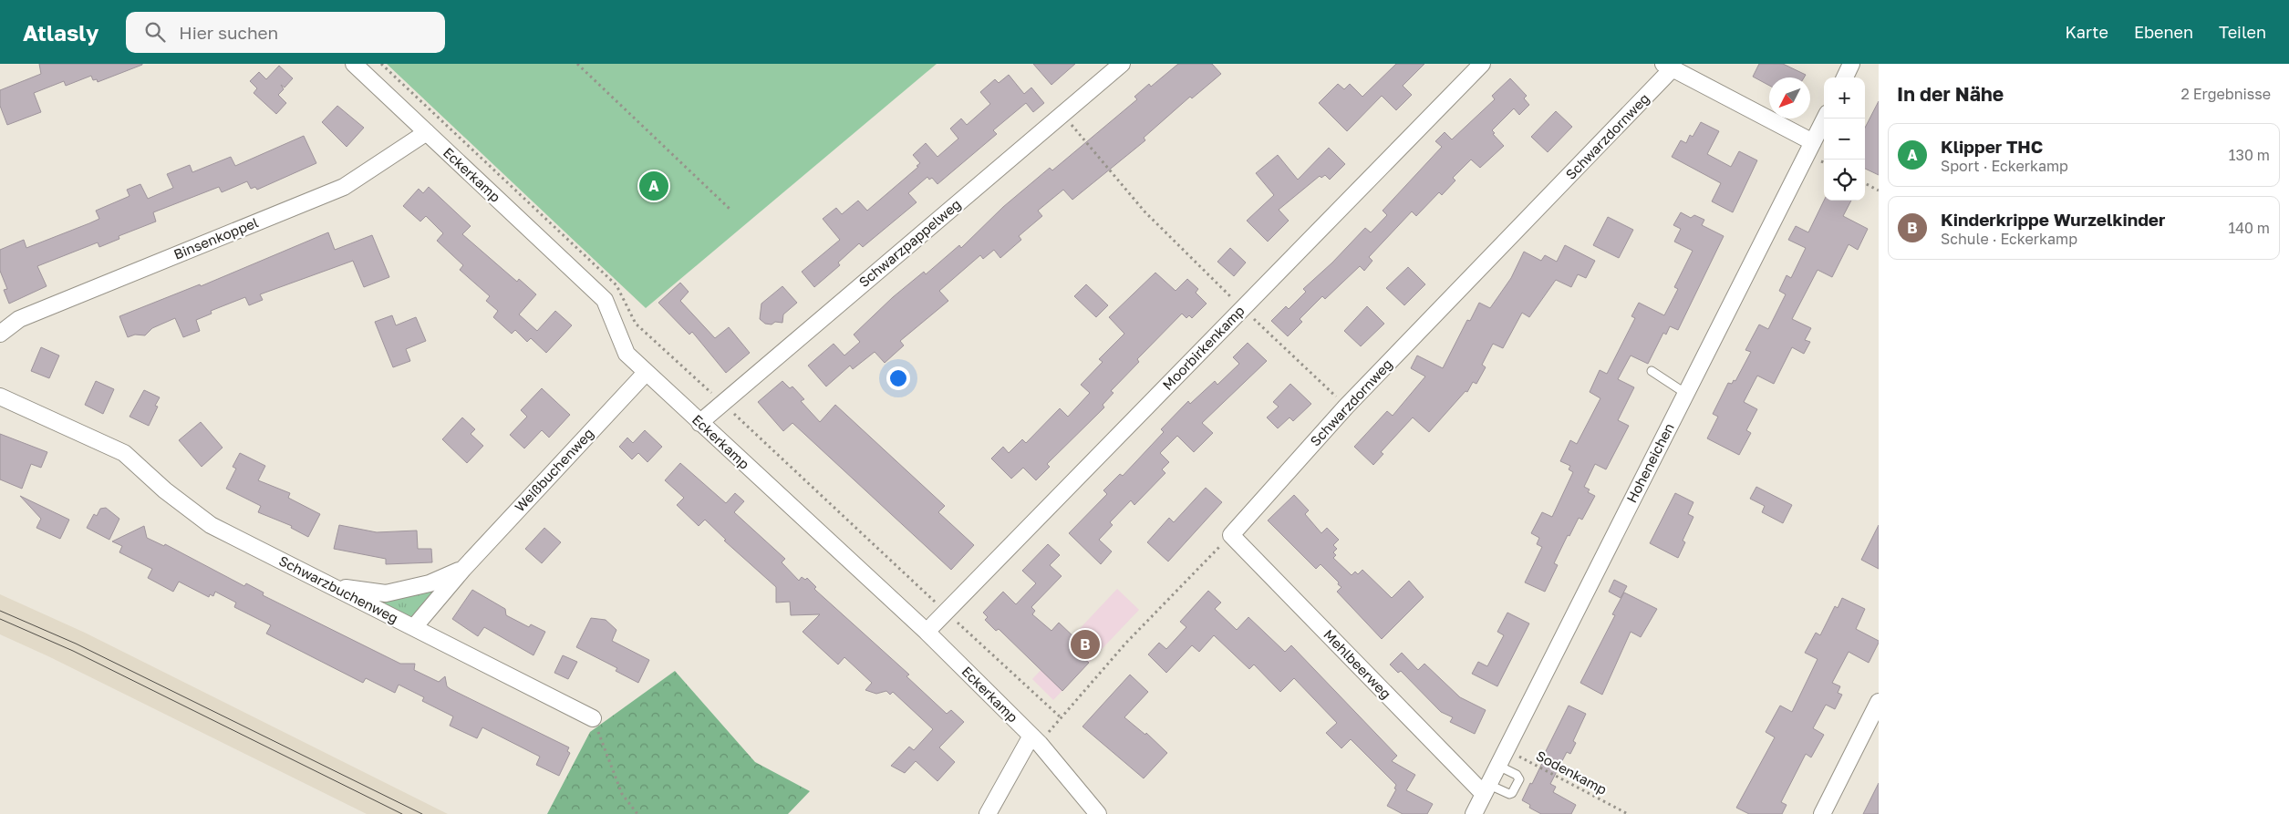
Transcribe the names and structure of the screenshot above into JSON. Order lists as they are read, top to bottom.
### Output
{
  "streets": {
    "street": [
      "Schwarzdornweg",
      "Eckerkamp",
      "Binsenkoppel",
      "Schwarzpappelweg",
      "Moorbirkenkamp",
      "Hoheneichen",
      "Weißbuchenweg",
      "Schwarzbuchenweg",
      "Mehlbeerweg"
    ],
    "path": ["Sodenkamp"]
  },
  "crossings": [
    ["Schwarzdornweg", "Mehlbeerweg"],
    ["Eckerkamp", "Binsenkoppel"],
    ["Eckerkamp", "Schwarzpappelweg"],
    ["Eckerkamp", "Moorbirkenkamp"],
    ["Eckerkamp", "Weißbuchenweg"],
    ["Hoheneichen", "Mehlbeerweg"],
    ["Hoheneichen", "Sodenkamp"],
    ["Weißbuchenweg", "Schwarzbuchenweg"]
  ],
  "north": "bottom left",
  "page": {
    "header": "Atlasly",
    "search": "Hier suchen",
    "nav": ["Karte", "Ebenen", "Teilen"],
    "heading": ["In der Nähe", "2 Ergebnisse"],
    "map_buttons": ["+", "−"],
    "list": [
      {
        "mark": "A",
        "name": "Klipper THC",
        "note": "Sport · Eckerkamp",
        "value": "130 m"
      },
      {
        "mark": "B",
        "name": "Kinderkrippe Wurzelkinder",
        "note": "Schule · Eckerkamp",
        "value": "140 m"
      }
    ],
    "pins": ["A", "B"]
  }
}
